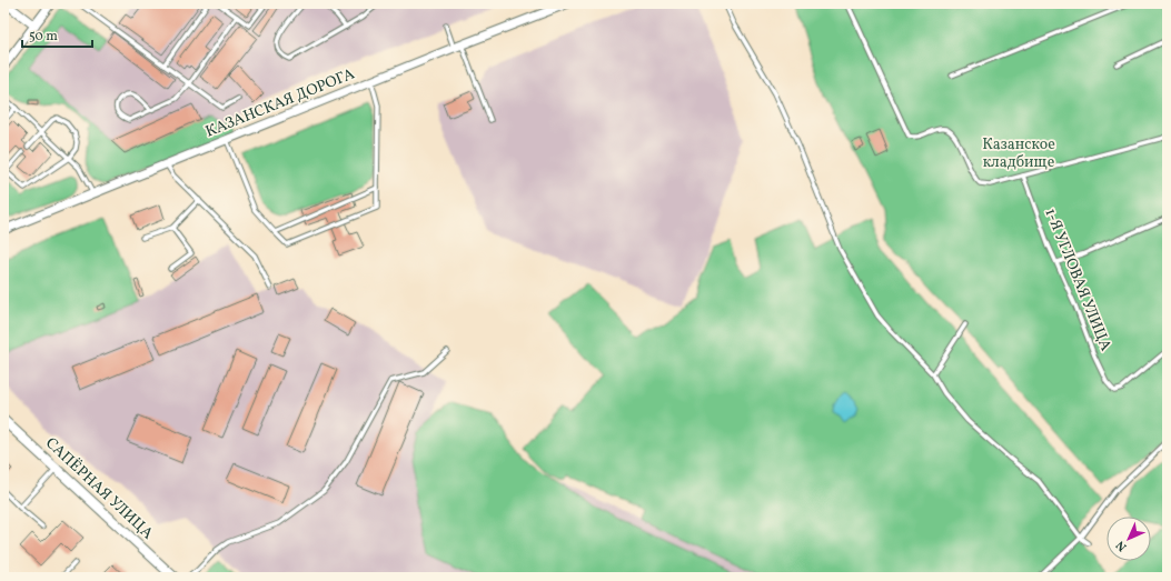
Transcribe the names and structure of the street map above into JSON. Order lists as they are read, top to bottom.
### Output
{
  "streets": {
    "street": ["КАЗАНСКАЯ ДОРОГА", "САПЁРНАЯ УЛИЦА"],
    "lane": ["1-Я УГЛОВАЯ УЛИЦА"]
  },
  "parks": ["Казанское кладбище"],
  "scale_bar": "50 m",
  "north": "bottom left"
}
